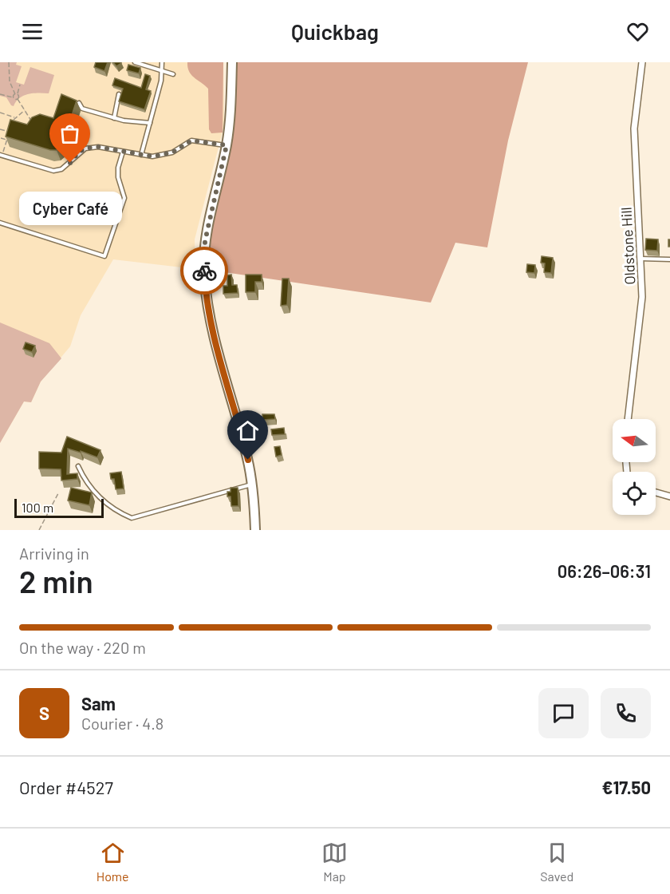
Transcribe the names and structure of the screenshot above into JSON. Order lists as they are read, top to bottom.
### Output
{
  "streets": {
    "street": ["Oldstone Hill"]
  },
  "places": ["Cyber Café"],
  "scale_bar": "100 m",
  "north": "left",
  "page": {
    "header": "Quickbag",
    "bubble": "Cyber Café",
    "scale": "100 m",
    "heading": ["2 min", "Arriving in", "06:26–06:31"],
    "panel": [
      "Sam",
      "Courier · 4.8",
      "Order #4527",
      "€17.50"
    ],
    "bar": "On the way · 220 m",
    "round": "S",
    "tabs": ["Home", "Map", "Saved"]
  }
}
